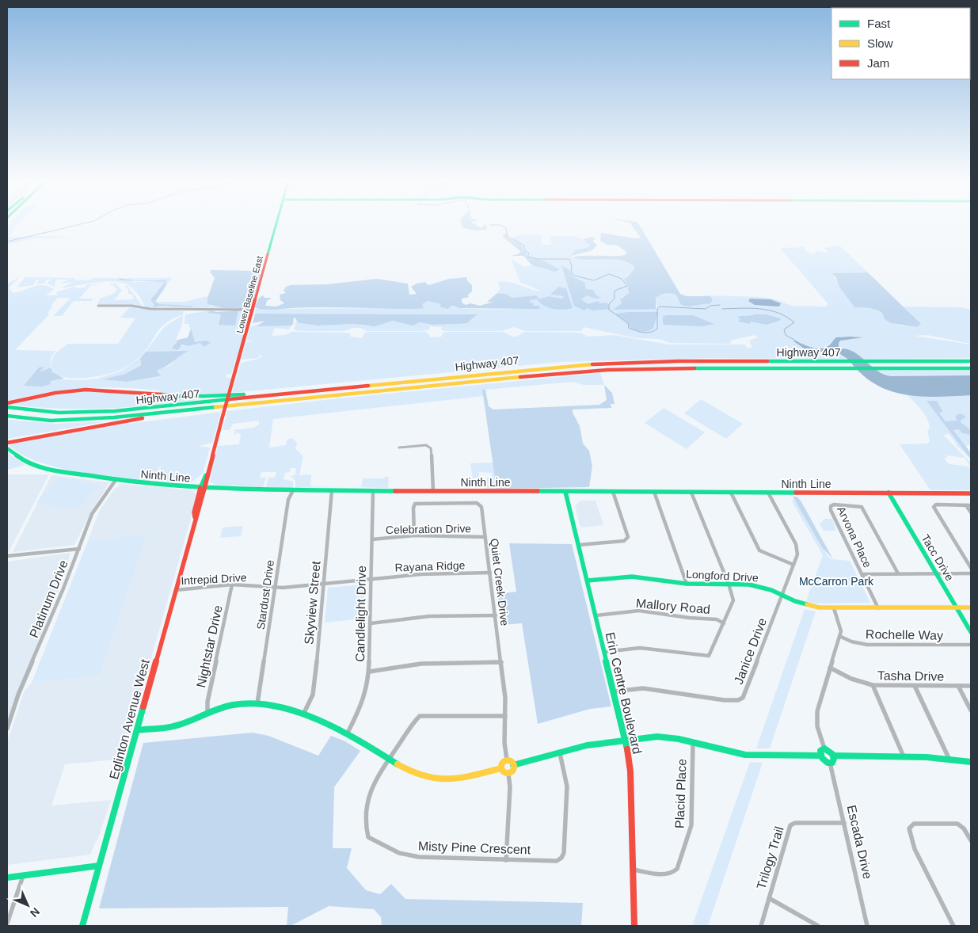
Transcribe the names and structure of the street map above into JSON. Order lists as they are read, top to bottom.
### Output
{
  "streets": {
    "main road": [
      "Lower Baseline East",
      "Highway 407",
      "Ninth Line",
      "Tacc Drive",
      "Longford Drive",
      "Erin Centre Boulevard",
      "Eglinton Avenue West"
    ],
    "street": [
      "Celebration Drive",
      "Arvona Place",
      "Rayana Ridge",
      "Intrepid Drive",
      "Quiet Creek Drive",
      "Stardust Drive",
      "Platinum Drive",
      "Skyview Street",
      "Mallory Road",
      "Candlelight Drive",
      "Rochelle Way",
      "Nightstar Drive",
      "Janice Drive",
      "Tasha Drive",
      "Placid Place",
      "Escada Drive",
      "Misty Pine Crescent",
      "Trilogy Trail"
    ]
  },
  "crossings": [
    ["Lower Baseline East", "Eglinton Avenue West"],
    ["Ninth Line", "Tacc Drive"],
    ["Ninth Line", "Stardust Drive"],
    ["Ninth Line", "Platinum Drive"],
    ["Ninth Line", "Skyview Street"],
    ["Ninth Line", "Candlelight Drive"],
    ["Ninth Line", "Janice Drive"],
    ["Ninth Line", "Erin Centre Boulevard"],
    ["Ninth Line", "Eglinton Avenue West"],
    ["Celebration Drive", "Quiet Creek Drive"],
    ["Celebration Drive", "Candlelight Drive"],
    ["Arvona Place", "Longford Drive"],
    ["Tacc Drive", "Longford Drive"],
    ["Rayana Ridge", "Intrepid Drive"],
    ["Rayana Ridge", "Quiet Creek Drive"],
    ["Rayana Ridge", "Candlelight Drive"],
    ["Longford Drive", "Janice Drive"],
    ["Longford Drive", "Erin Centre Boulevard"],
    ["Intrepid Drive", "Stardust Drive"],
    ["Intrepid Drive", "Skyview Street"],
    ["Intrepid Drive", "Candlelight Drive"],
    ["Intrepid Drive", "Nightstar Drive"],
    ["Intrepid Drive", "Eglinton Avenue West"],
    ["Quiet Creek Drive", "Misty Pine Crescent"],
    ["Mallory Road", "Erin Centre Boulevard"],
    ["Janice Drive", "Erin Centre Boulevard"],
    ["Erin Centre Boulevard", "Placid Place"],
    ["Escada Drive", "Trilogy Trail"]
  ],
  "parks": ["McCarron Park"],
  "legend": ["Fast", "Slow", "Jam"],
  "north": "bottom right"
}
